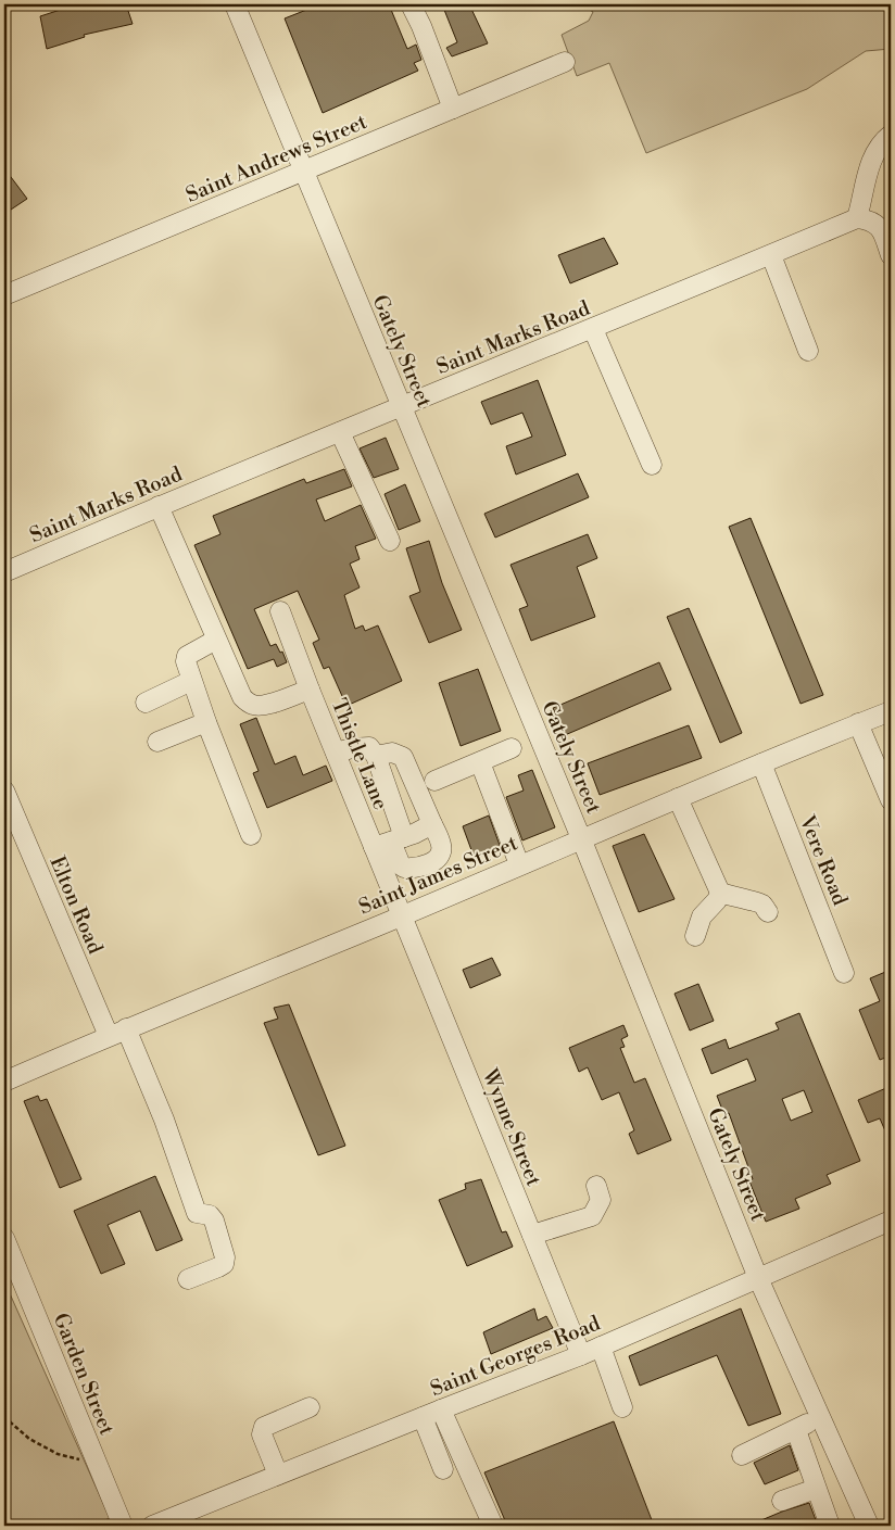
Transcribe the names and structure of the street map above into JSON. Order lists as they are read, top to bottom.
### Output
{
  "streets": {
    "street": [
      "Saint Andrews Street",
      "Saint Marks Road",
      "Gately Street",
      "Thistle Lane",
      "Vere Road",
      "Saint James Street",
      "Elton Road",
      "Wynne Street",
      "Saint Georges Road",
      "Garden Street"
    ]
  },
  "crossings": [
    ["Saint Andrews Street", "Gately Street"],
    ["Saint Marks Road", "Gately Street"],
    ["Saint Marks Road", "Thistle Lane"],
    ["Gately Street", "Saint James Street"],
    ["Gately Street", "Saint Georges Road"],
    ["Thistle Lane", "Saint James Street"],
    ["Thistle Lane", "Wynne Street"],
    ["Vere Road", "Saint James Street"],
    ["Saint James Street", "Elton Road"],
    ["Saint James Street", "Wynne Street"],
    ["Wynne Street", "Saint Georges Road"]
  ]
}
